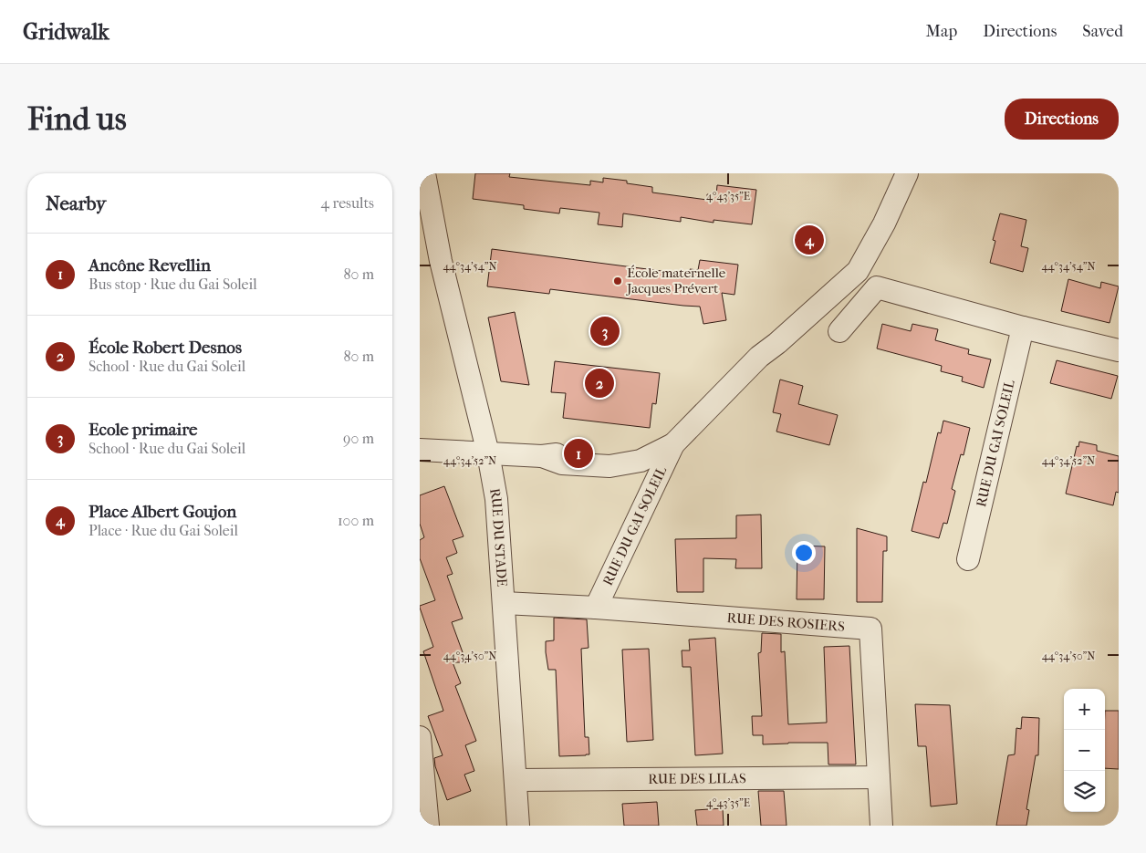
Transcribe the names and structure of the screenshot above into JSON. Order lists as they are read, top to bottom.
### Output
{
  "streets": {
    "street": [
      "RUE DU GAI SOLEIL",
      "RUE DU STADE",
      "RUE DES ROSIERS",
      "RUE DES LILAS"
    ]
  },
  "crossings": [
    ["RUE DU GAI SOLEIL", "RUE DES ROSIERS"],
    ["RUE DU STADE", "RUE DES ROSIERS"],
    ["RUE DU STADE", "RUE DES LILAS"],
    ["RUE DES ROSIERS", "RUE DES LILAS"]
  ],
  "places": ["École maternelle Jacques Prévert"],
  "page": {
    "header": "Gridwalk",
    "nav": ["Map", "Directions", "Saved"],
    "buttons": "Directions",
    "title": "Find us",
    "heading": ["Nearby", "4 results"],
    "pins": [
      "4",
      "3",
      "2",
      "1"
    ],
    "list": [
      {
        "mark": "1",
        "name": "Ancône Revellin",
        "note": "Bus stop · Rue du Gai Soleil",
        "value": "80 m"
      },
      {
        "mark": "2",
        "name": "École Robert Desnos",
        "note": "School · Rue du Gai Soleil",
        "value": "80 m"
      },
      {
        "mark": "3",
        "name": "Ecole primaire",
        "note": "School · Rue du Gai Soleil",
        "value": "90 m"
      },
      {
        "mark": "4",
        "name": "Place Albert Goujon",
        "note": "Place · Rue du Gai Soleil",
        "value": "100 m"
      }
    ],
    "map_buttons": ["+", "−"]
  },
  "coordinates": [
    "4°43'35\"E",
    "44°34'54\"N",
    "44°34'52\"N",
    "44°34'50\"N"
  ]
}
